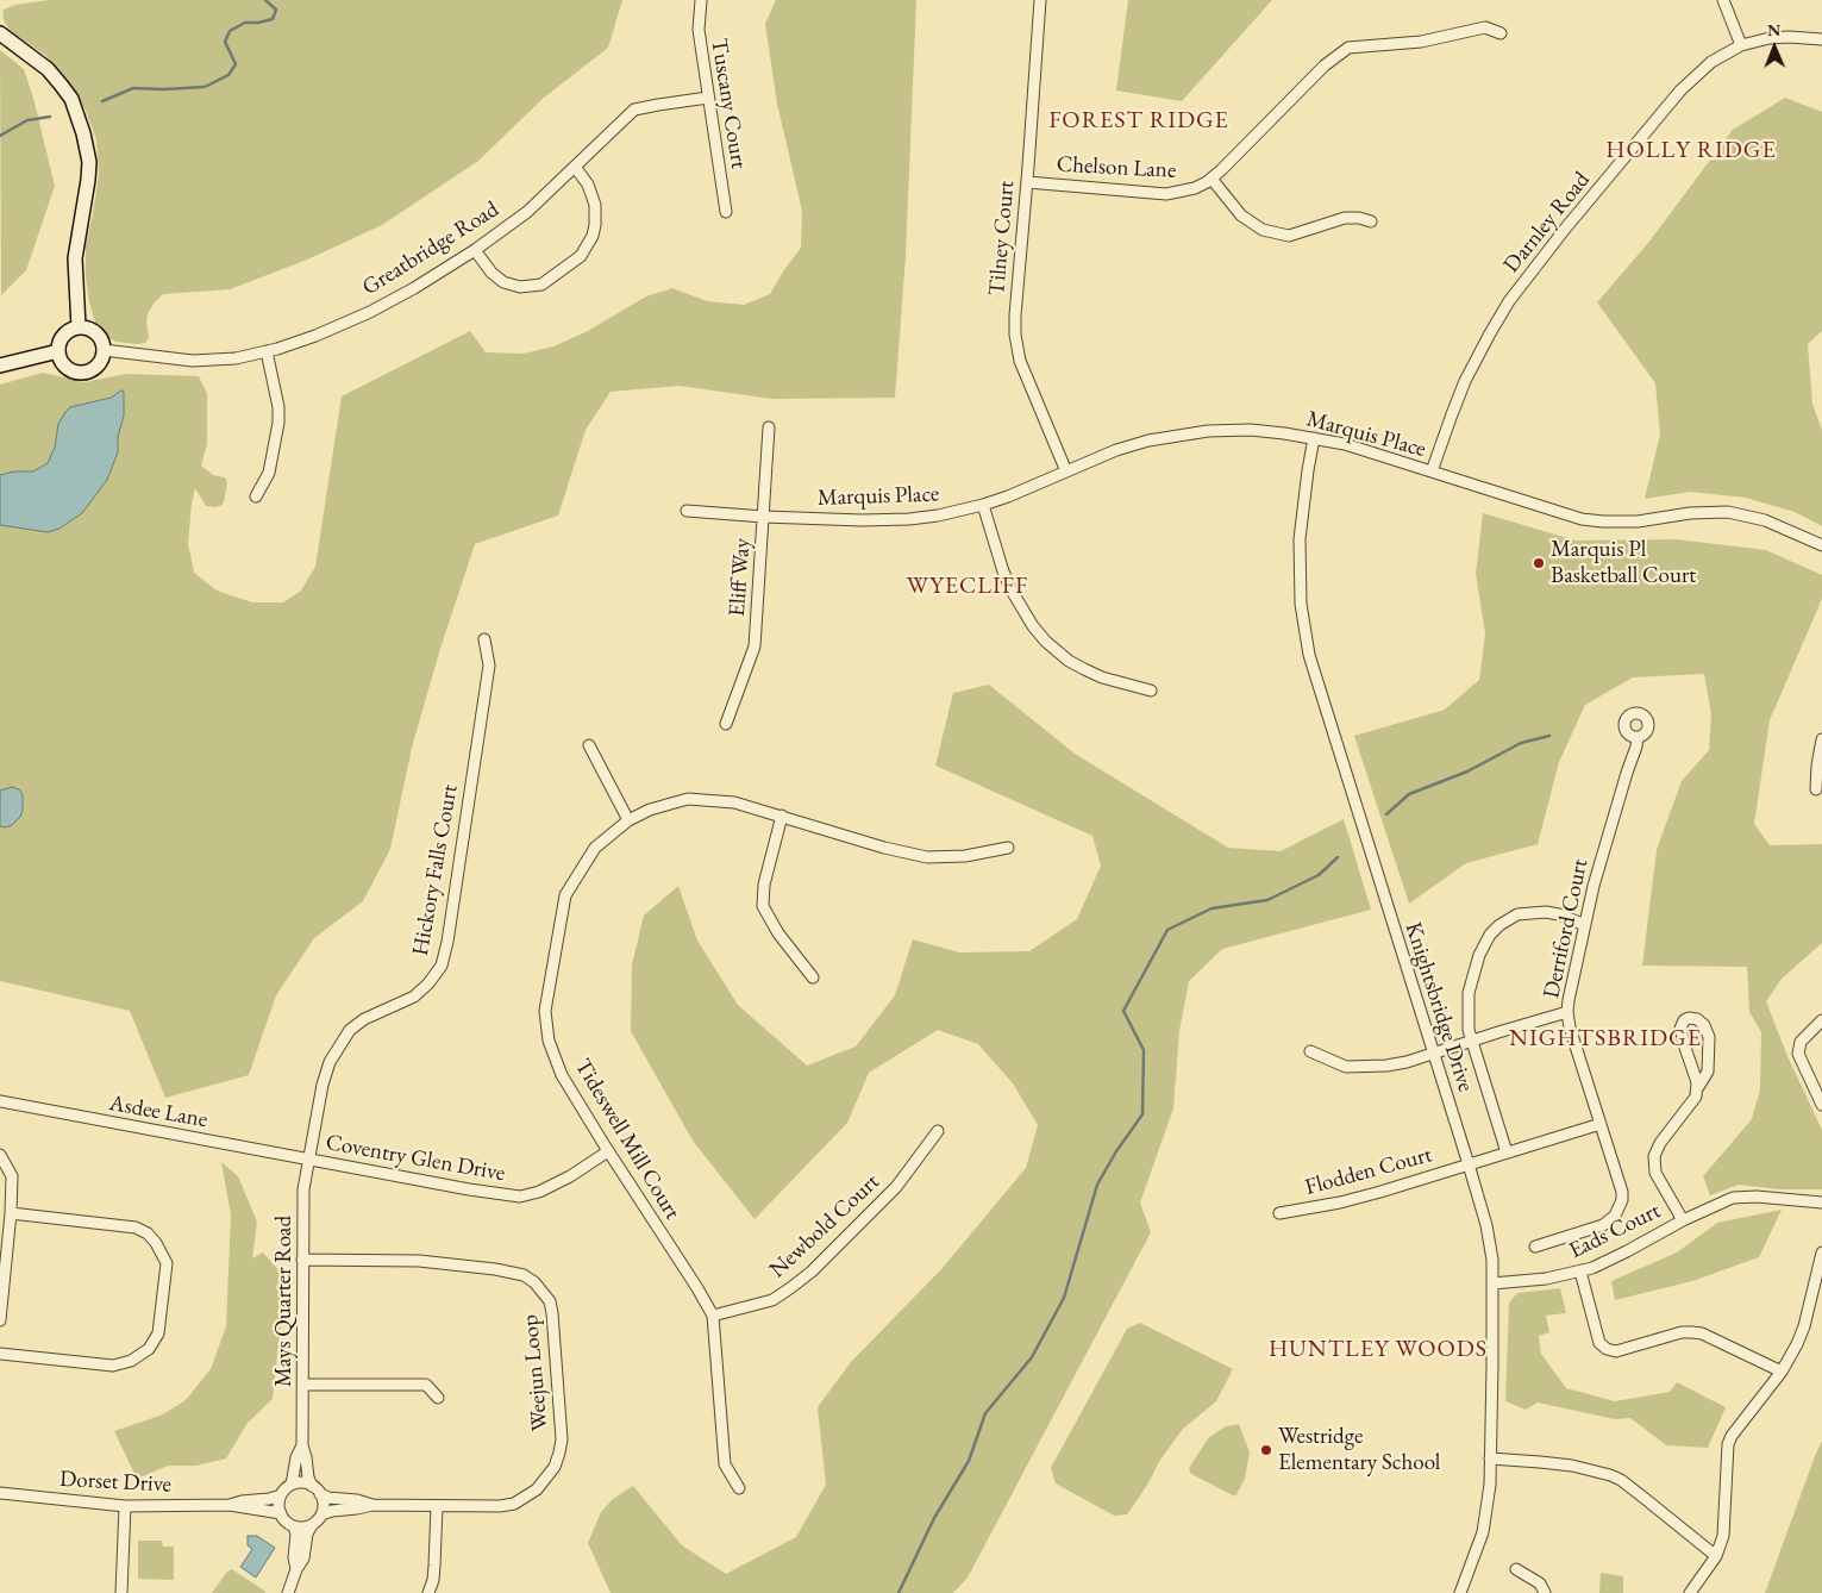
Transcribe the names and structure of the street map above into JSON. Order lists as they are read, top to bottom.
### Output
{
  "streets": {
    "street": [
      "Tuscany Court",
      "Chelson Lane",
      "Darnley Road",
      "Tilney Court",
      "Greatbridge Road",
      "Marquis Place",
      "Eliff Way",
      "Hickory Falls Court",
      "Derriford Court",
      "Knightsbridge Drive",
      "Asdee Lane",
      "Tideswell Mill Court",
      "Coventry Glen Drive",
      "Flodden Court",
      "Newbold Court",
      "Eads Court",
      "Mays Quarter Road",
      "Weejun Loop",
      "Dorset Drive"
    ]
  },
  "crossings": [
    ["Tuscany Court", "Greatbridge Road"],
    ["Chelson Lane", "Tilney Court"],
    ["Darnley Road", "Marquis Place"],
    ["Tilney Court", "Marquis Place"],
    ["Marquis Place", "Eliff Way"],
    ["Marquis Place", "Knightsbridge Drive"],
    ["Hickory Falls Court", "Asdee Lane"],
    ["Hickory Falls Court", "Coventry Glen Drive"],
    ["Hickory Falls Court", "Mays Quarter Road"],
    ["Derriford Court", "Flodden Court"],
    ["Knightsbridge Drive", "Flodden Court"],
    ["Knightsbridge Drive", "Eads Court"],
    ["Asdee Lane", "Coventry Glen Drive"],
    ["Asdee Lane", "Mays Quarter Road"],
    ["Tideswell Mill Court", "Coventry Glen Drive"],
    ["Tideswell Mill Court", "Newbold Court"],
    ["Coventry Glen Drive", "Mays Quarter Road"],
    ["Mays Quarter Road", "Weejun Loop"],
    ["Mays Quarter Road", "Dorset Drive"],
    ["Weejun Loop", "Dorset Drive"]
  ],
  "districts": [
    "FOREST RIDGE",
    "HOLLY RIDGE",
    "WYECLIFF",
    "NIGHTSBRIDGE",
    "HUNTLEY WOODS"
  ],
  "places": ["Marquis Pl Basketball Court", "Westridge Elementary School"],
  "north": "top"
}
